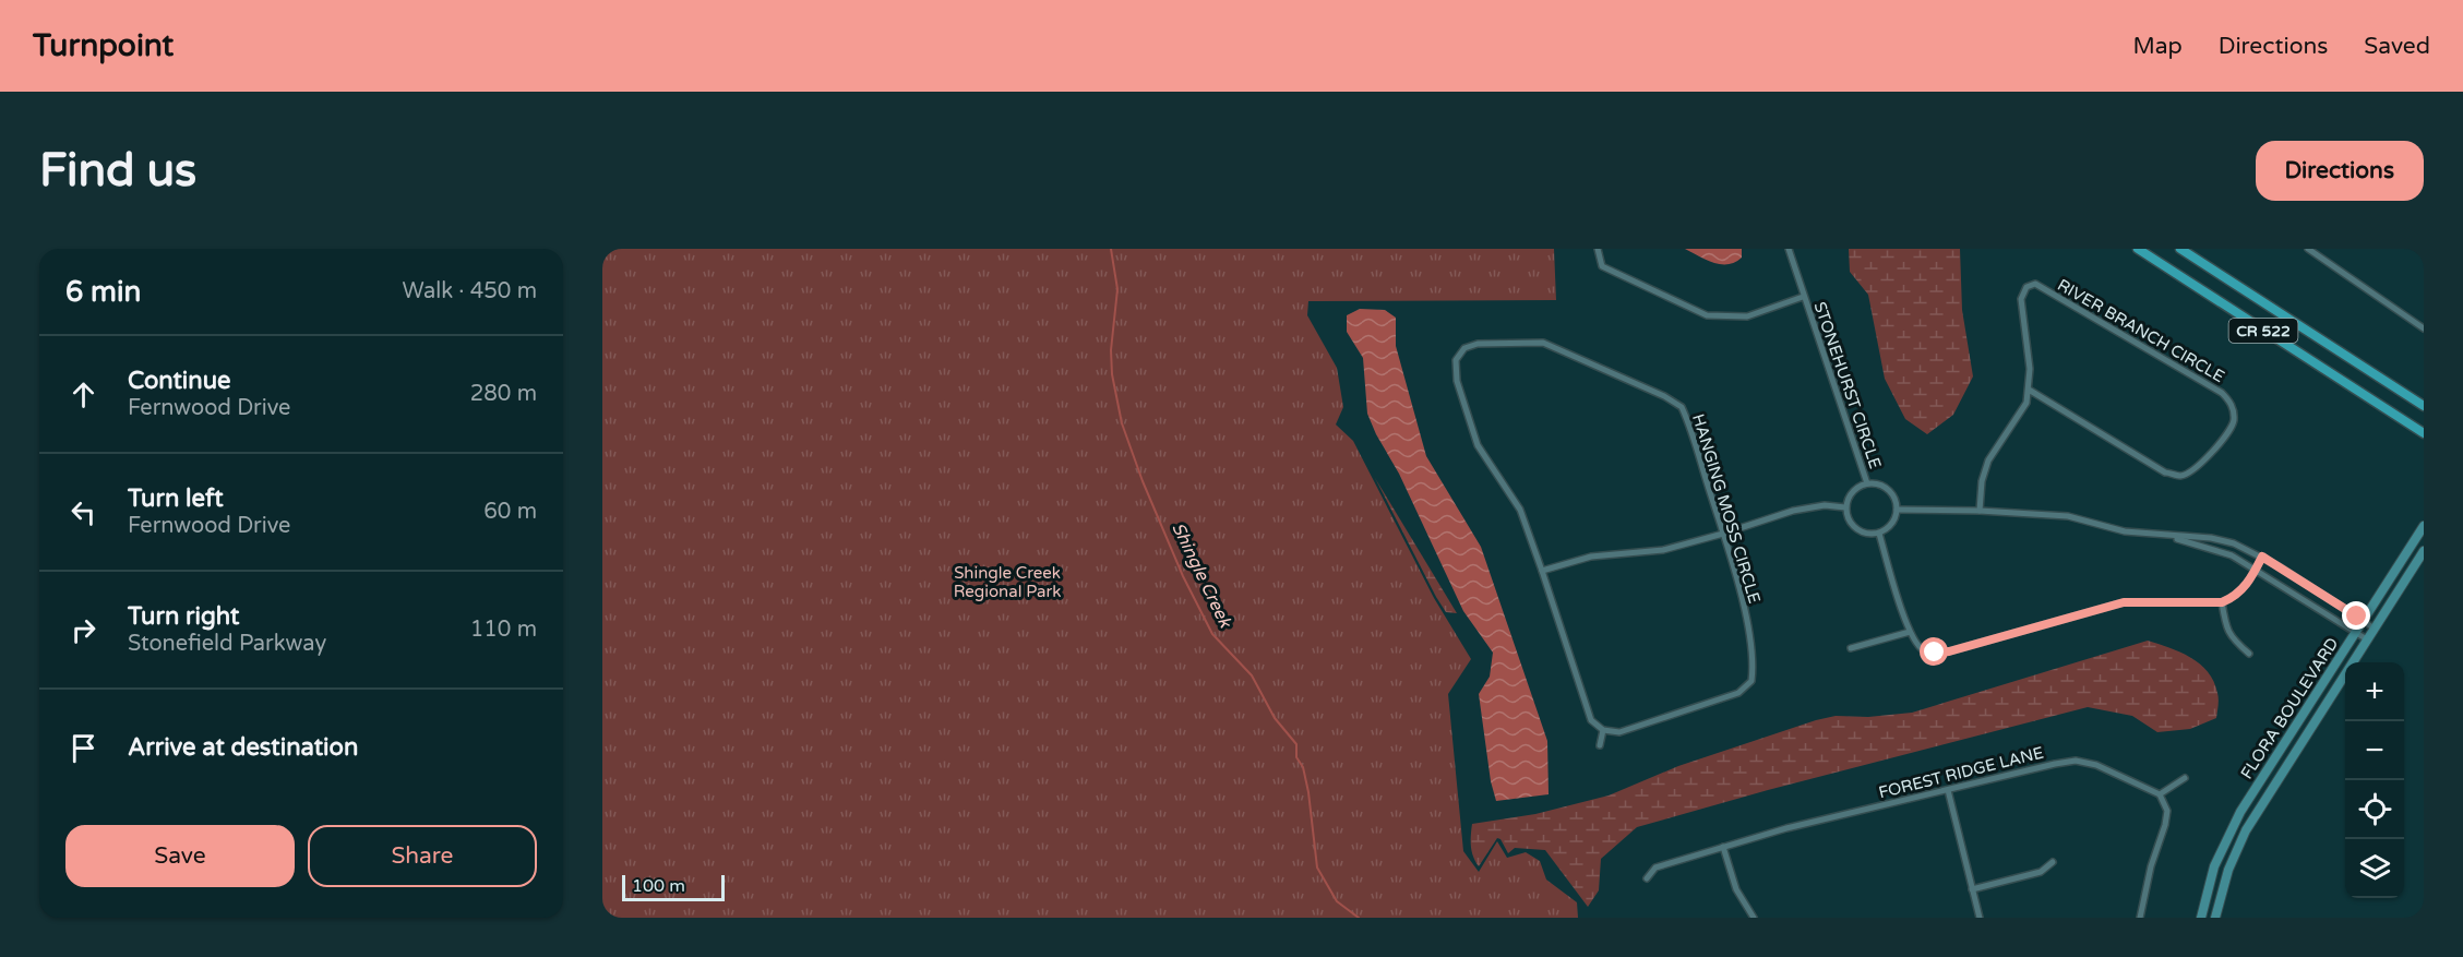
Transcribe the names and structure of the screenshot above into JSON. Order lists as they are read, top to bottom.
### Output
{
  "streets": {
    "main road": ["CR 522"],
    "street": [
      "RIVER BRANCH CIRCLE",
      "STONEHURST CIRCLE",
      "HANGING MOSS CIRCLE",
      "FLORA BOULEVARD",
      "FOREST RIDGE LANE"
    ]
  },
  "water": ["Shingle Creek"],
  "parks": ["Shingle Creek Regional Park"],
  "scale_bar": "100 m",
  "page": {
    "header": "Turnpoint",
    "nav": ["Map", "Directions", "Saved"],
    "buttons": [
      "Directions",
      ["Save", "Share"]
    ],
    "title": "Find us",
    "heading": ["6 min", "Walk · 450 m"],
    "list": [
      ["Continue", "Fernwood Drive", "280 m"],
      ["Turn left", "Fernwood Drive", "60 m"],
      ["Turn right", "Stonefield Parkway", "110 m"],
      "Arrive at destination"
    ],
    "map_buttons": ["+", "−"],
    "scale": "100 m"
  }
}
